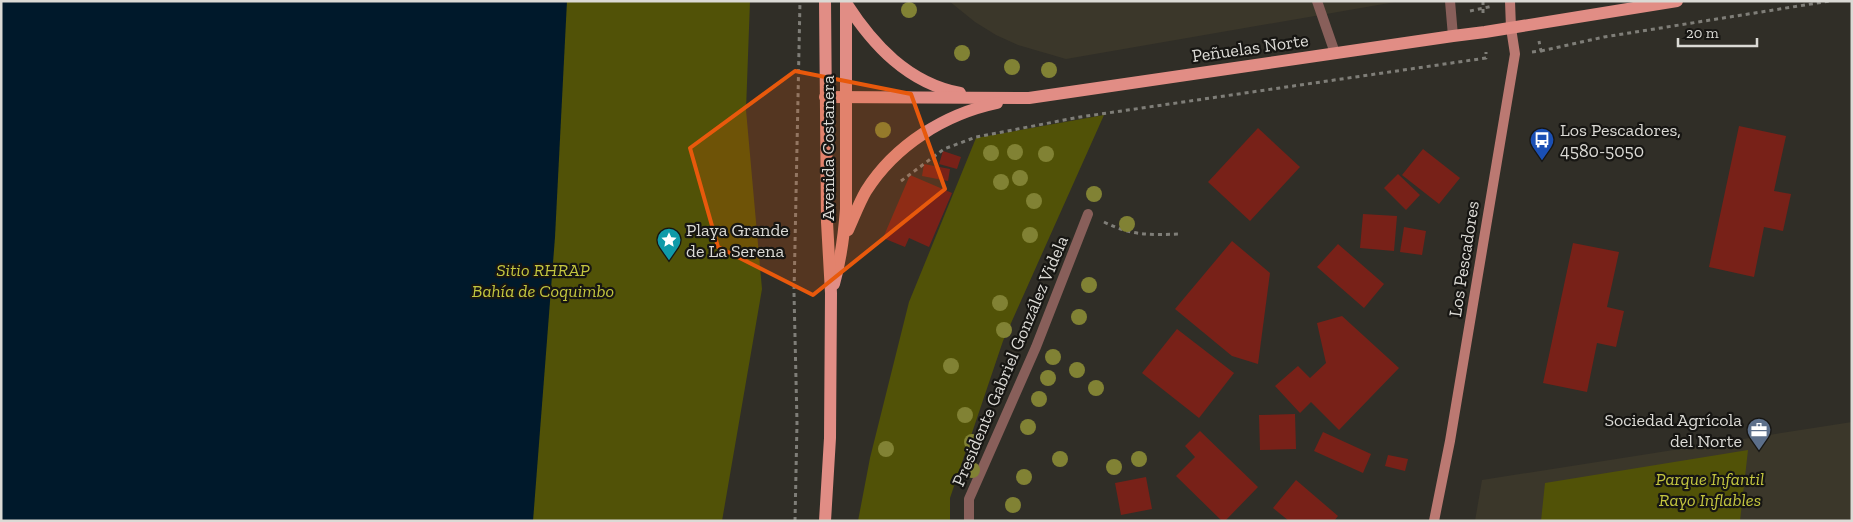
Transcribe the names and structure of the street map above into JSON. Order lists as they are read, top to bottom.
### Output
{
  "streets": {
    "main road": ["Peñuelas Norte", "Avenida Costanera"],
    "street": ["Los Pescadores", "Presidente Gabriel González Videla"]
  },
  "crossings": [
    ["Peñuelas Norte", "Avenida Costanera"],
    ["Peñuelas Norte", "Los Pescadores"]
  ],
  "parks": ["Sitio RHRAP Bahía de Coquimbo", "Parque Infantil Rayo Inflables"],
  "places": {
    "bus stop": ["Los Pescadores, 4580-5050"],
    "place": ["Playa Grande de La Serena"],
    "office": ["Sociedad Agrícola del Norte"]
  },
  "scale_bar": "20 m"
}
